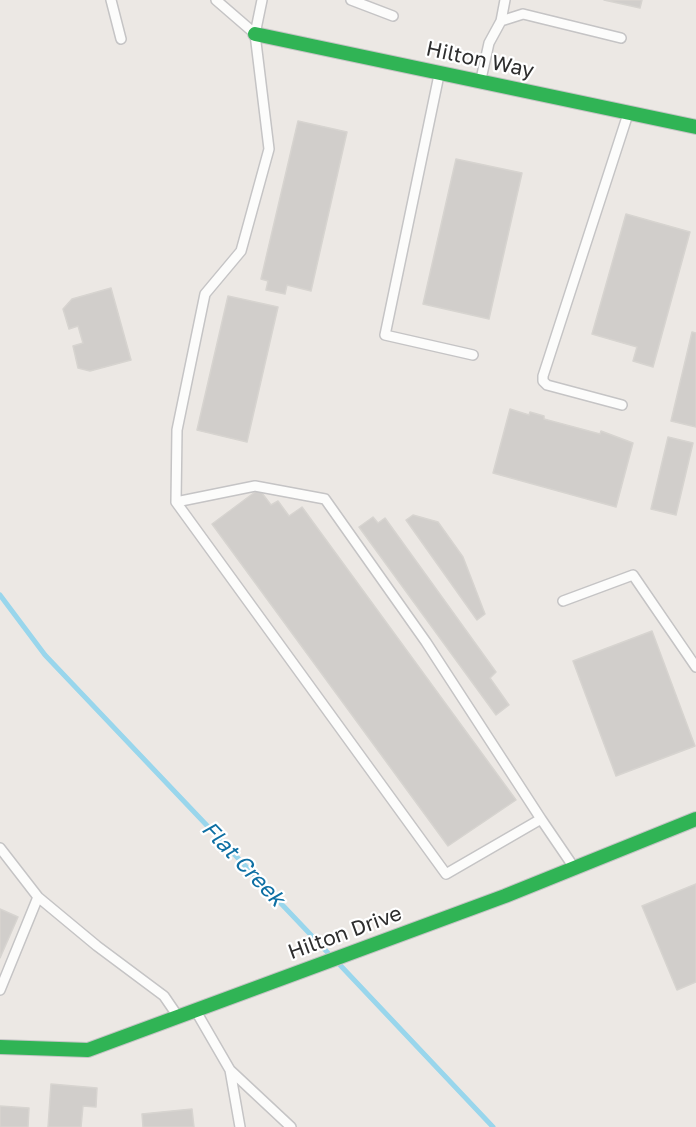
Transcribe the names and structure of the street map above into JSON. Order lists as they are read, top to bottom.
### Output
{
  "streets": {
    "street": ["Hilton Way", "Hilton Drive"]
  },
  "water": ["Flat Creek"]
}
